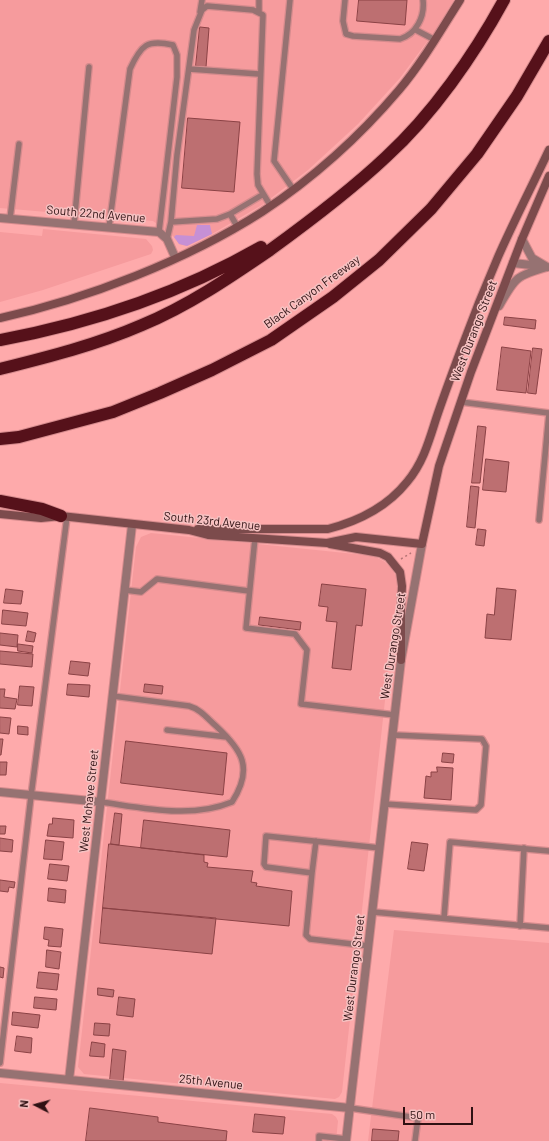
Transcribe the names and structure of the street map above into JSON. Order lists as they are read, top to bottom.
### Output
{
  "streets": {
    "highway": ["Black Canyon Freeway"],
    "main road": ["West Durango Street", "South 23rd Avenue"],
    "street": ["South 22nd Avenue", "West Mohave Street", "25th Avenue"]
  },
  "crossings": [
    ["West Durango Street", "South 23rd Avenue"],
    ["West Durango Street", "25th Avenue"],
    ["South 23rd Avenue", "West Mohave Street"],
    ["West Mohave Street", "25th Avenue"]
  ],
  "scale_bar": "50 m",
  "north": "left"
}
